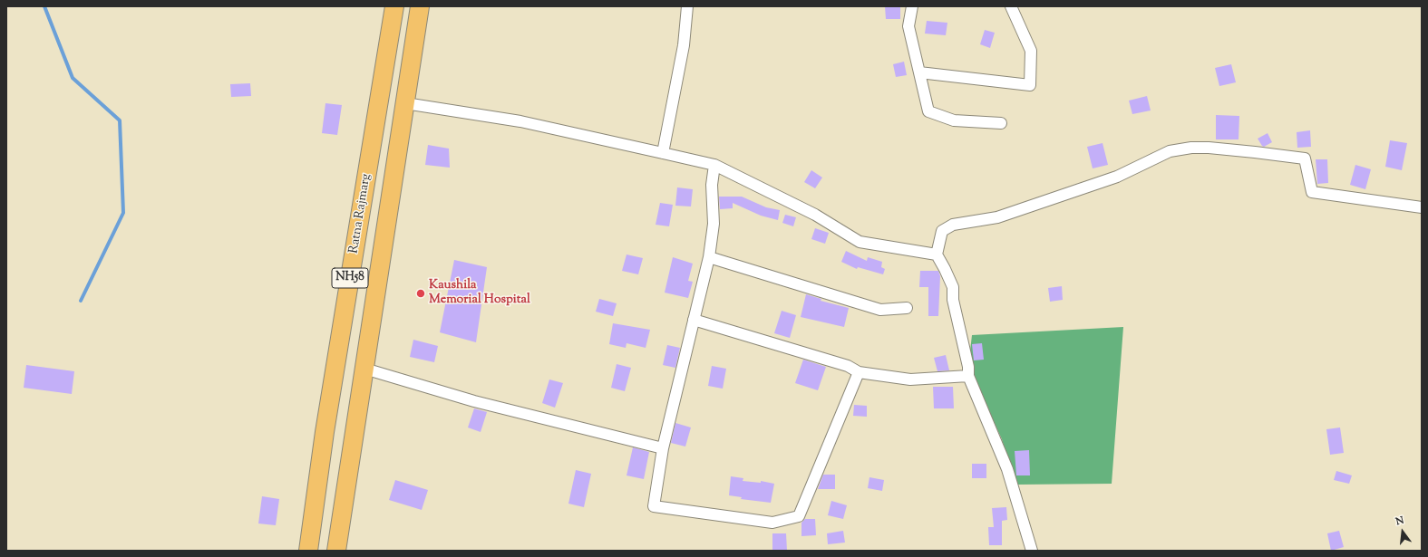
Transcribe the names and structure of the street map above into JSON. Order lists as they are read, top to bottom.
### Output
{
  "streets": {
    "highway": ["Ratna Rajmarg", "NH58"]
  },
  "places": ["Kaushila Memorial Hospital"],
  "north": "top"
}
